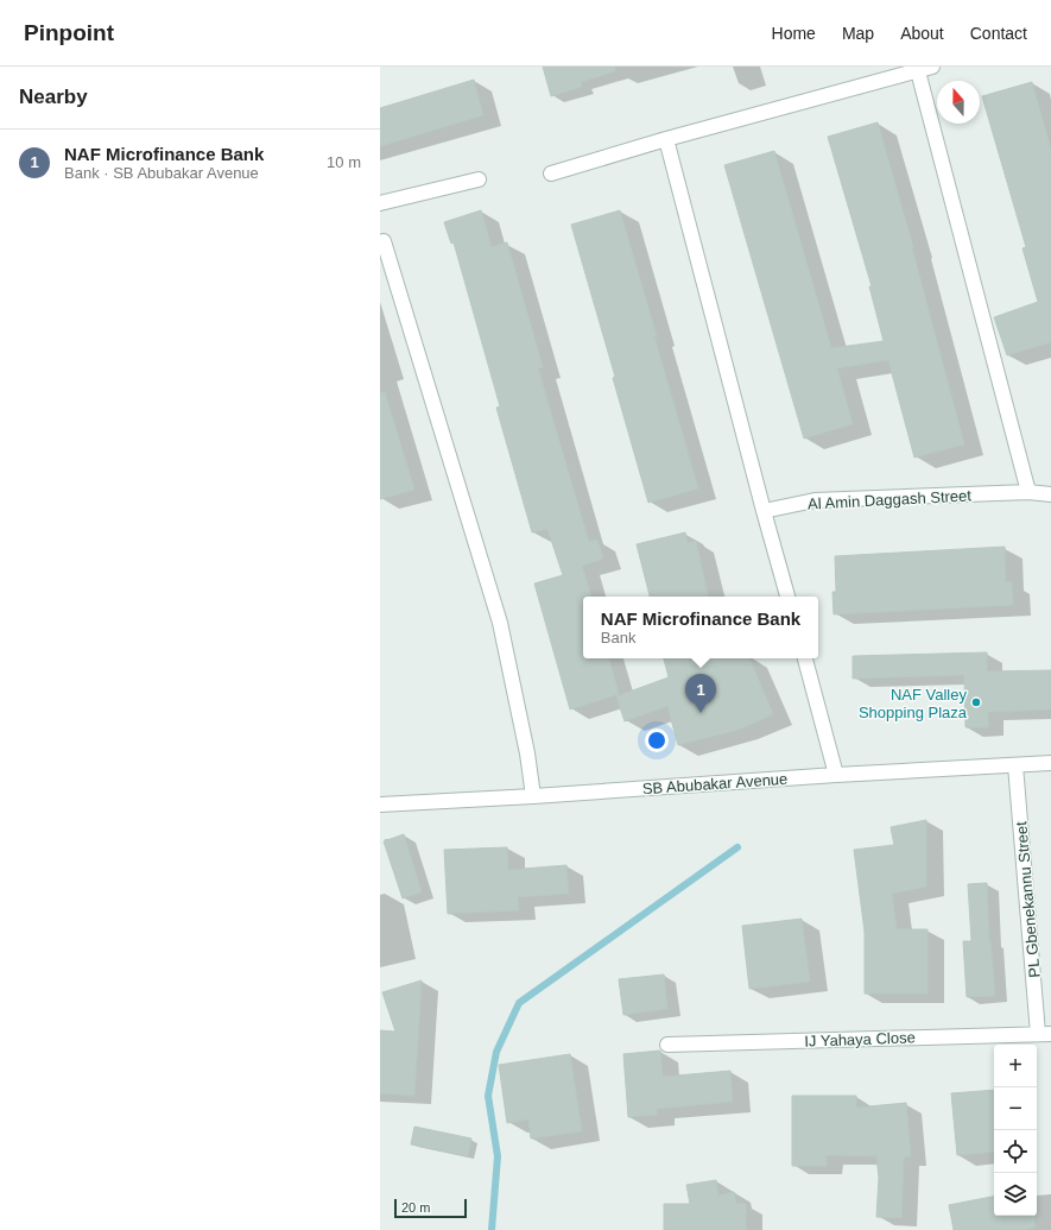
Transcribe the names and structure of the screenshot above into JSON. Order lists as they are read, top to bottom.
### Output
{
  "streets": {
    "street": [
      "Al Amin Daggash Street",
      "SB Abubakar Avenue",
      "PL Gbenekannu Street",
      "IJ Yahaya Close"
    ]
  },
  "crossings": [
    ["SB Abubakar Avenue", "PL Gbenekannu Street"],
    ["PL Gbenekannu Street", "IJ Yahaya Close"]
  ],
  "places": ["NAF Valley Shopping Plaza"],
  "scale_bar": "20 m",
  "north": "top",
  "page": {
    "header": "Pinpoint",
    "nav": [
      "Home",
      "Map",
      "About",
      "Contact"
    ],
    "heading": "Nearby",
    "list": [
      {
        "mark": "1",
        "name": "NAF Microfinance Bank",
        "note": "Bank · SB Abubakar Avenue",
        "value": "10 m"
      }
    ],
    "popup": ["NAF Microfinance Bank", "Bank"],
    "pins": "1",
    "map_buttons": ["+", "−"],
    "scale": "20 m"
  }
}
